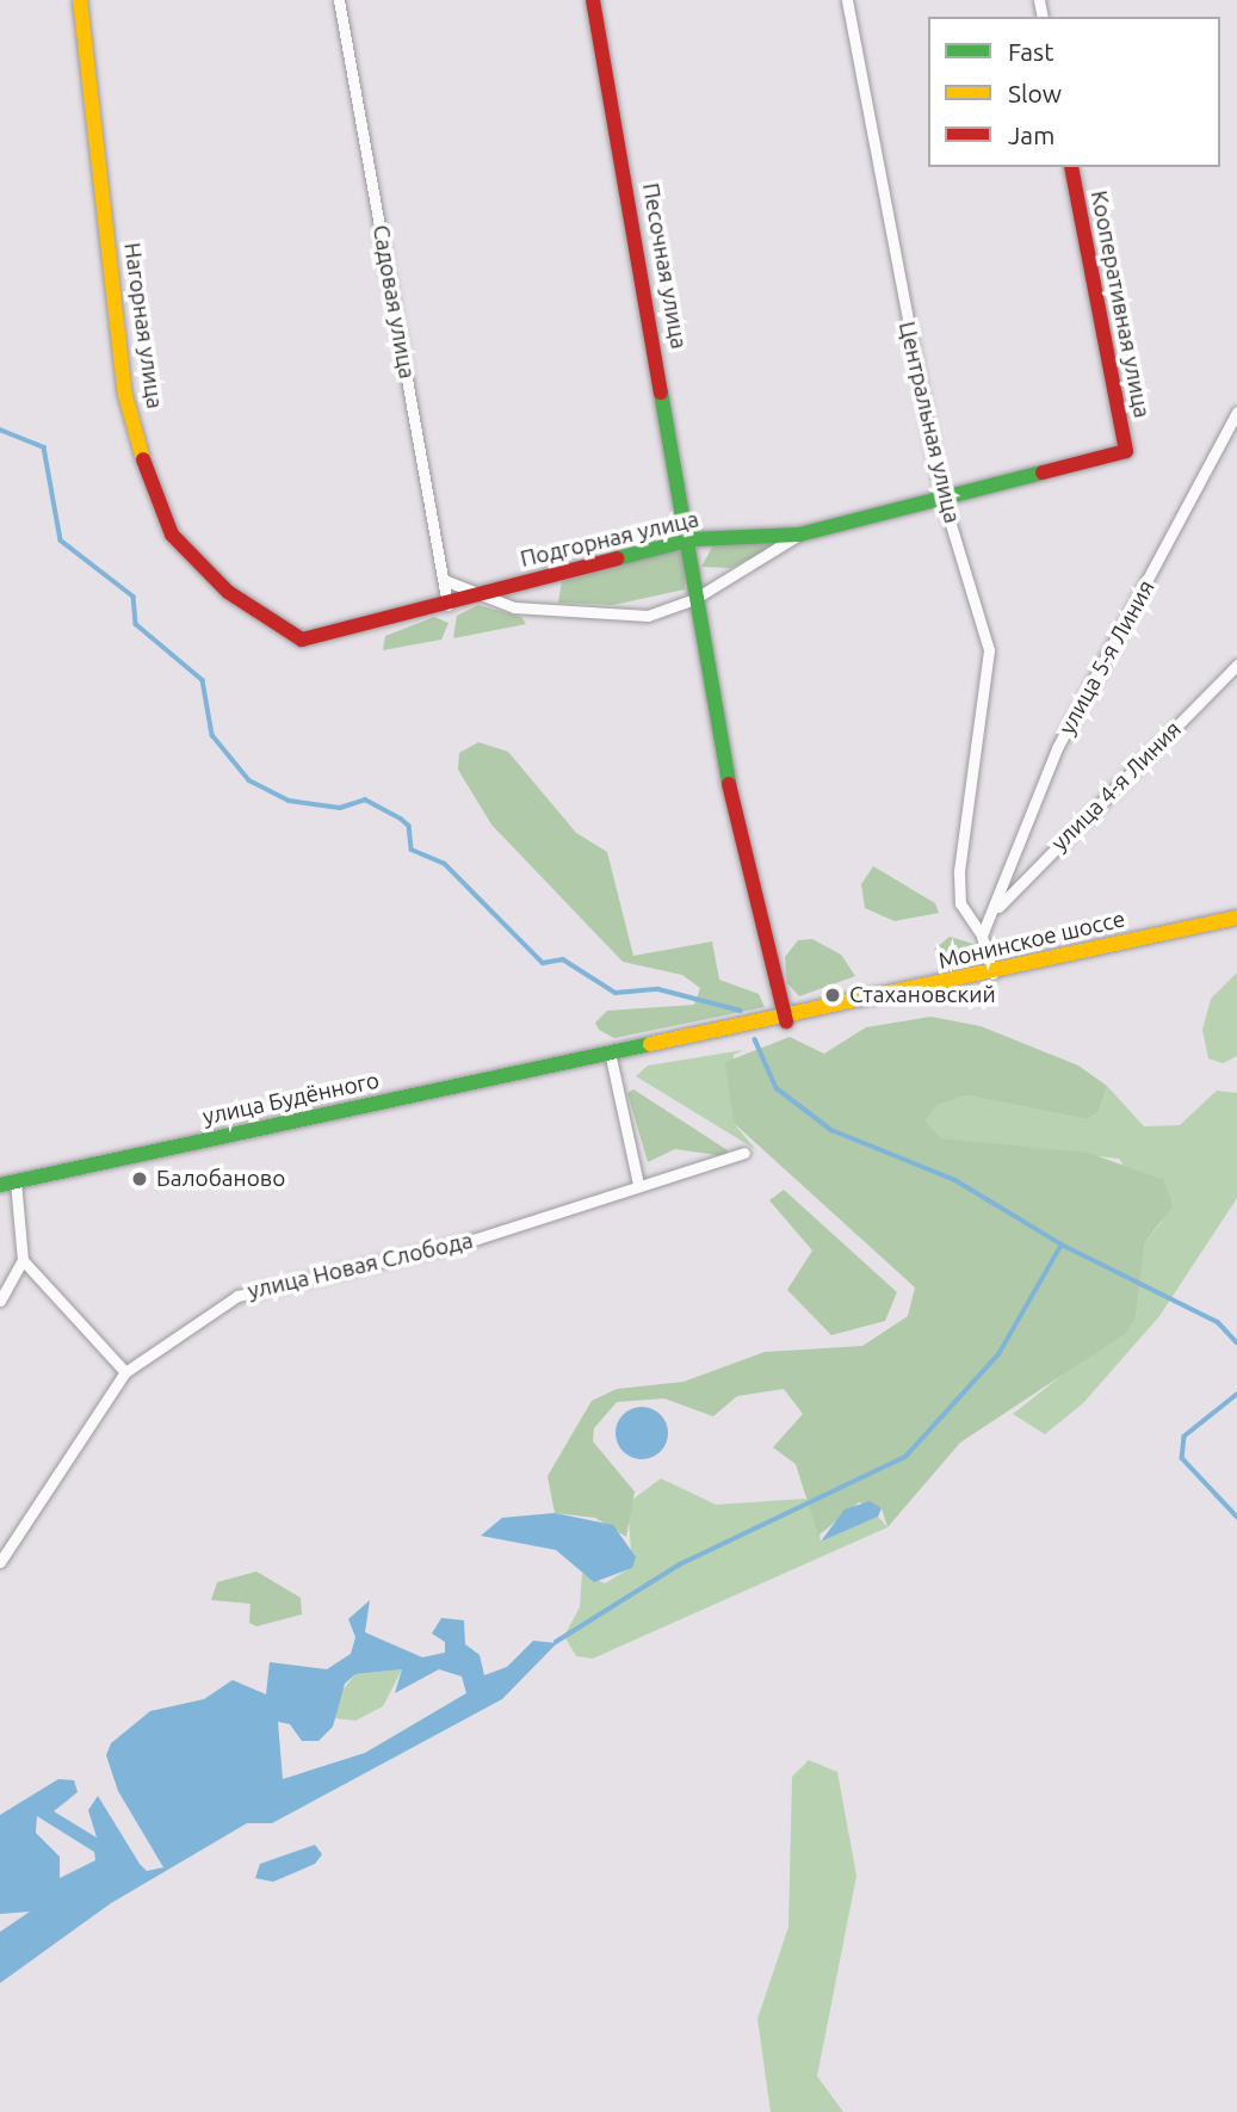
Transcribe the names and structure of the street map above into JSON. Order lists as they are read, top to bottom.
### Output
{
  "streets": {
    "street": [
      "Песочная улица",
      "Садовая улица",
      "Кооперативная улица",
      "Нагорная улица",
      "Центральная улица",
      "Подгорная улица",
      "улица 5-я Линия",
      "улица 4-я Линия",
      "Монинское шоссе",
      "улица Будённого",
      "улица Новая Слобода"
    ]
  },
  "crossings": [
    ["Песочная улица", "Подгорная улица"],
    ["Садовая улица", "Подгорная улица"],
    ["Кооперативная улица", "Подгорная улица"],
    ["Нагорная улица", "Подгорная улица"],
    ["Центральная улица", "Подгорная улица"],
    ["Центральная улица", "Монинское шоссе"],
    ["улица 5-я Линия", "улица 4-я Линия"],
    ["Монинское шоссе", "улица Будённого"]
  ],
  "places": ["Стахановский", "Балобаново"],
  "legend": ["Fast", "Slow", "Jam"]
}
